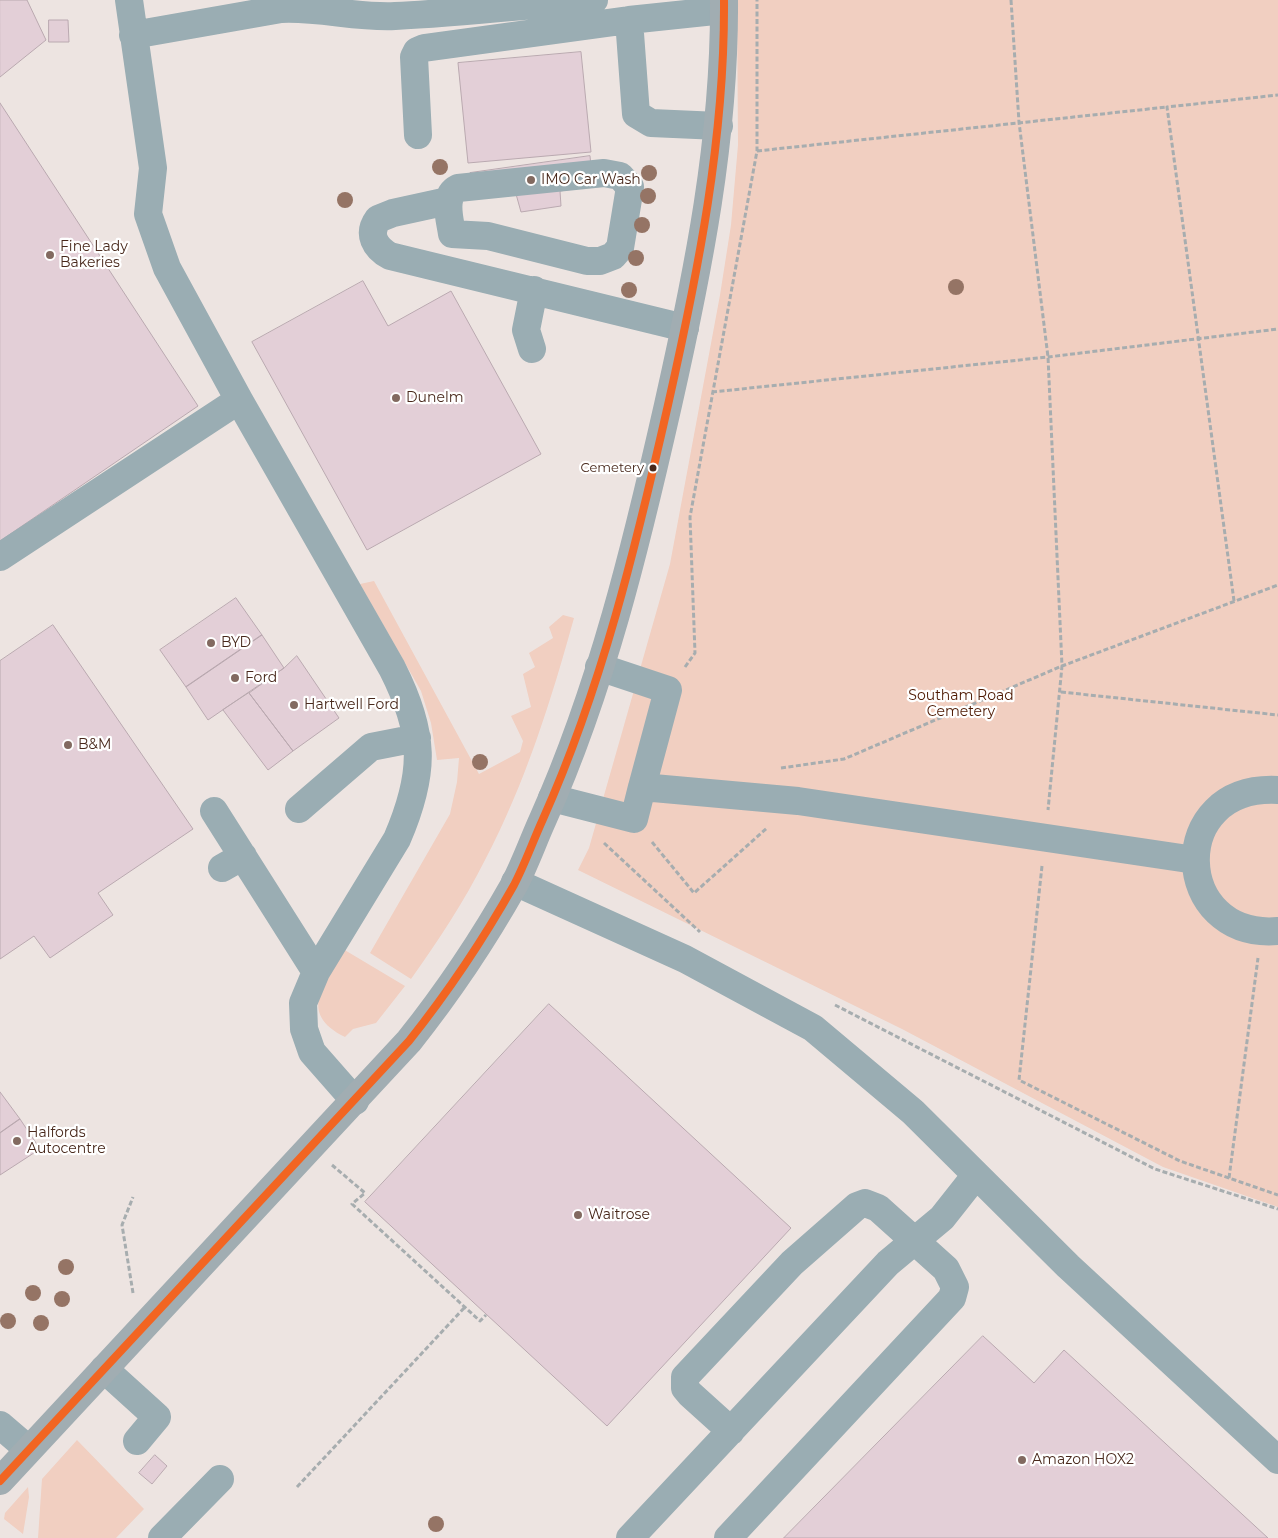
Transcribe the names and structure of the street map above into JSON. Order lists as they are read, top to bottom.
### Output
{
  "parks": ["Southam Road Cemetery"],
  "places": [
    "IMO Car Wash",
    "Fine Lady Bakeries",
    "Dunelm",
    "Cemetery",
    "BYD",
    "Ford",
    "Hartwell Ford",
    "B&M",
    "Halfords Autocentre",
    "Waitrose",
    "Amazon HOX2"
  ]
}
